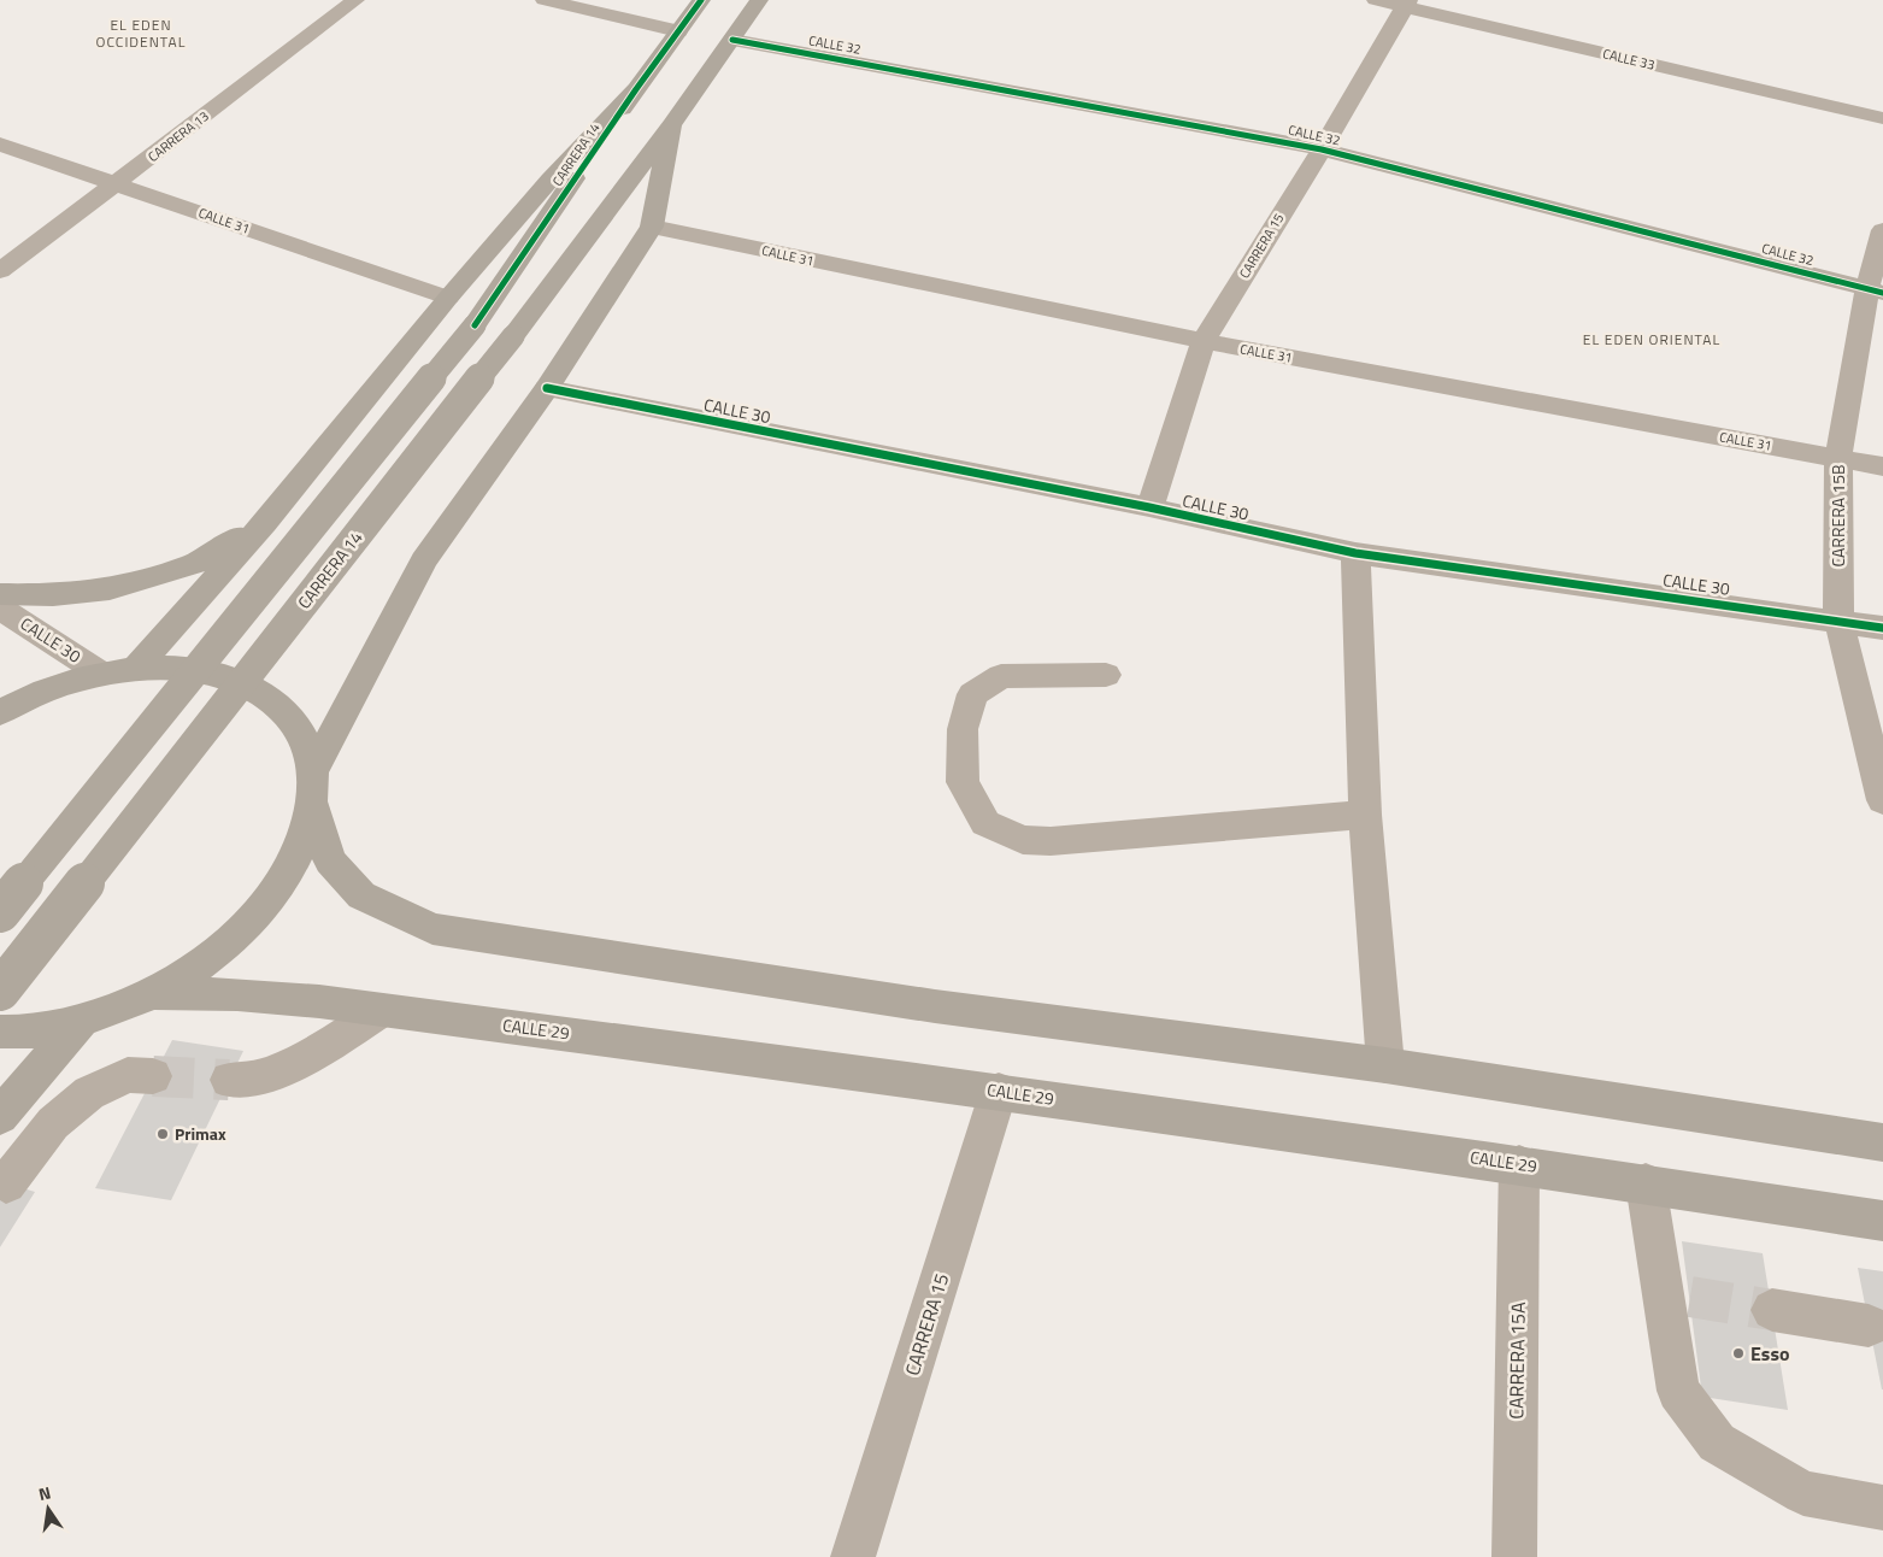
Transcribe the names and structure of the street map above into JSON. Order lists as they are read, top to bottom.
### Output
{
  "streets": {
    "main road": ["CARRERA 14", "CALLE 29"],
    "street": [
      "CALLE 32",
      "CALLE 33",
      "CARRERA 13",
      "CALLE 31",
      "CARRERA 15",
      "CALLE 30",
      "CARRERA 15B",
      "CARRERA 15A"
    ]
  },
  "crossings": [
    ["CALLE 32", "CARRERA 14"],
    ["CALLE 32", "CARRERA 15"],
    ["CALLE 32", "CARRERA 15B"],
    ["CALLE 33", "CARRERA 15"],
    ["CARRERA 13", "CALLE 31"],
    ["CALLE 31", "CARRERA 15"],
    ["CALLE 31", "CARRERA 15B"],
    ["CARRERA 15", "CALLE 30"],
    ["CARRERA 15", "CALLE 29"],
    ["CALLE 30", "CARRERA 15B"],
    ["CALLE 29", "CARRERA 15A"]
  ],
  "districts": ["EL EDEN OCCIDENTAL", "EL EDEN ORIENTAL"],
  "places": ["Primax", "Esso"],
  "north": "top"
}
